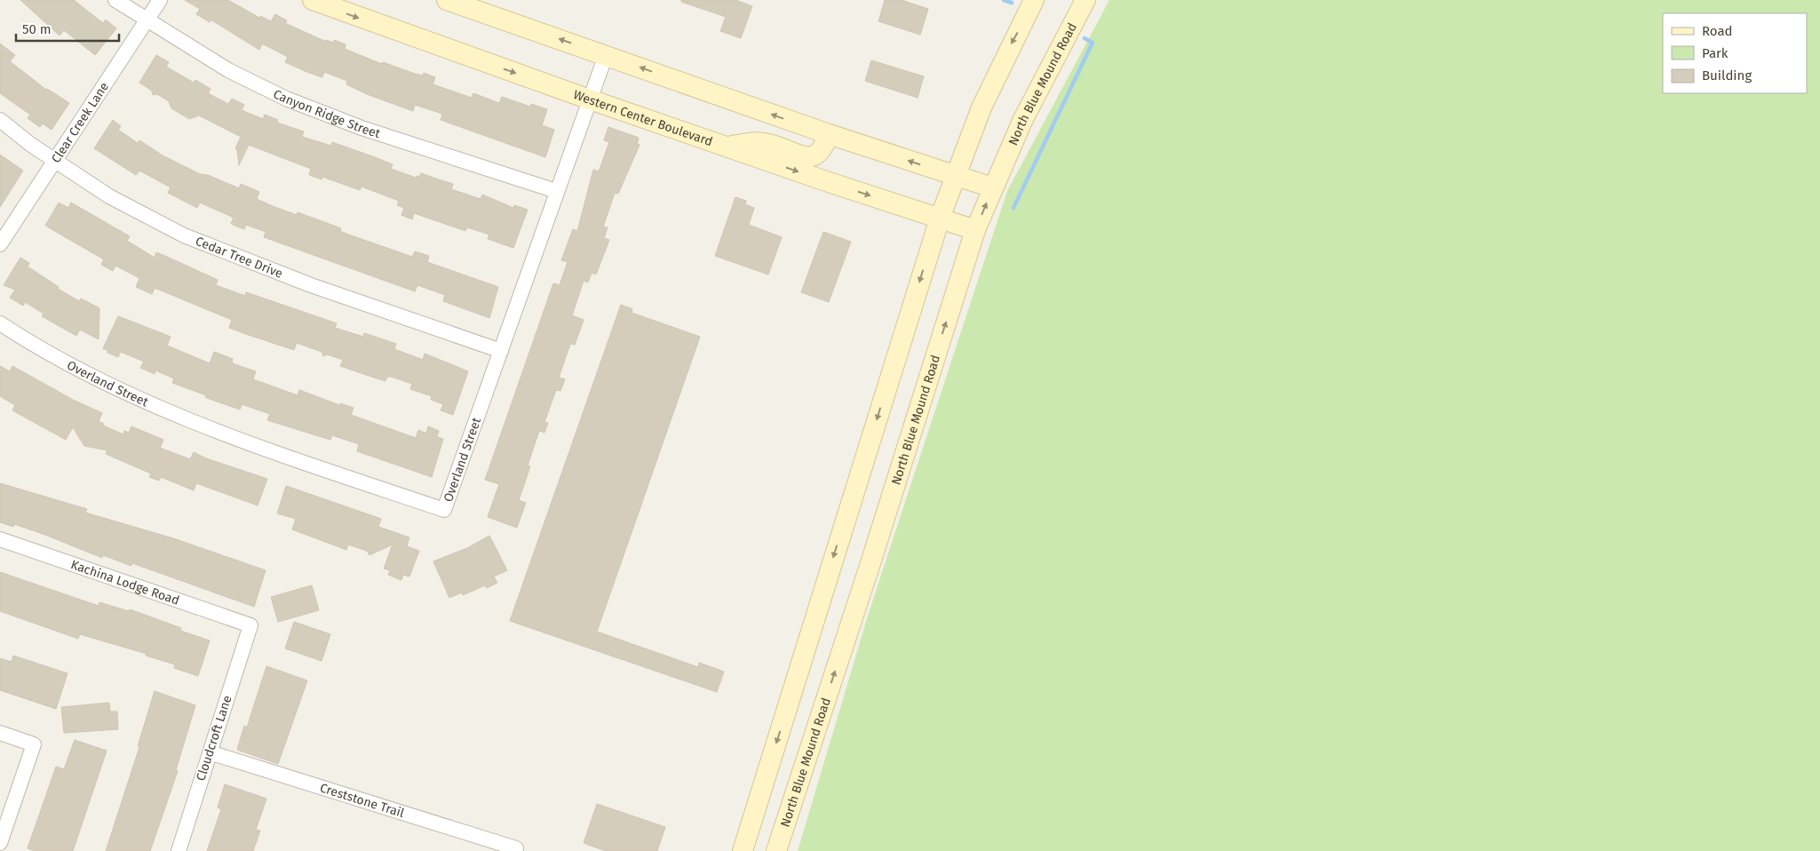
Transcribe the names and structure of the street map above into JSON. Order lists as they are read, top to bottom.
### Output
{
  "streets": {
    "main road": ["North Blue Mound Road", "Western Center Boulevard"],
    "street": [
      "Canyon Ridge Street",
      "Clear Creek Lane",
      "Cedar Tree Drive",
      "Overland Street",
      "Kachina Lodge Road",
      "Cloudcroft Lane",
      "Creststone Trail"
    ]
  },
  "crossings": [
    ["North Blue Mound Road", "Western Center Boulevard"],
    ["Canyon Ridge Street", "Clear Creek Lane"],
    ["Canyon Ridge Street", "Overland Street"],
    ["Western Center Boulevard", "Overland Street"],
    ["Clear Creek Lane", "Cedar Tree Drive"],
    ["Cedar Tree Drive", "Overland Street"],
    ["Kachina Lodge Road", "Cloudcroft Lane"],
    ["Cloudcroft Lane", "Creststone Trail"]
  ],
  "legend": ["Road", "Park", "Building"],
  "scale_bar": "50 m"
}
